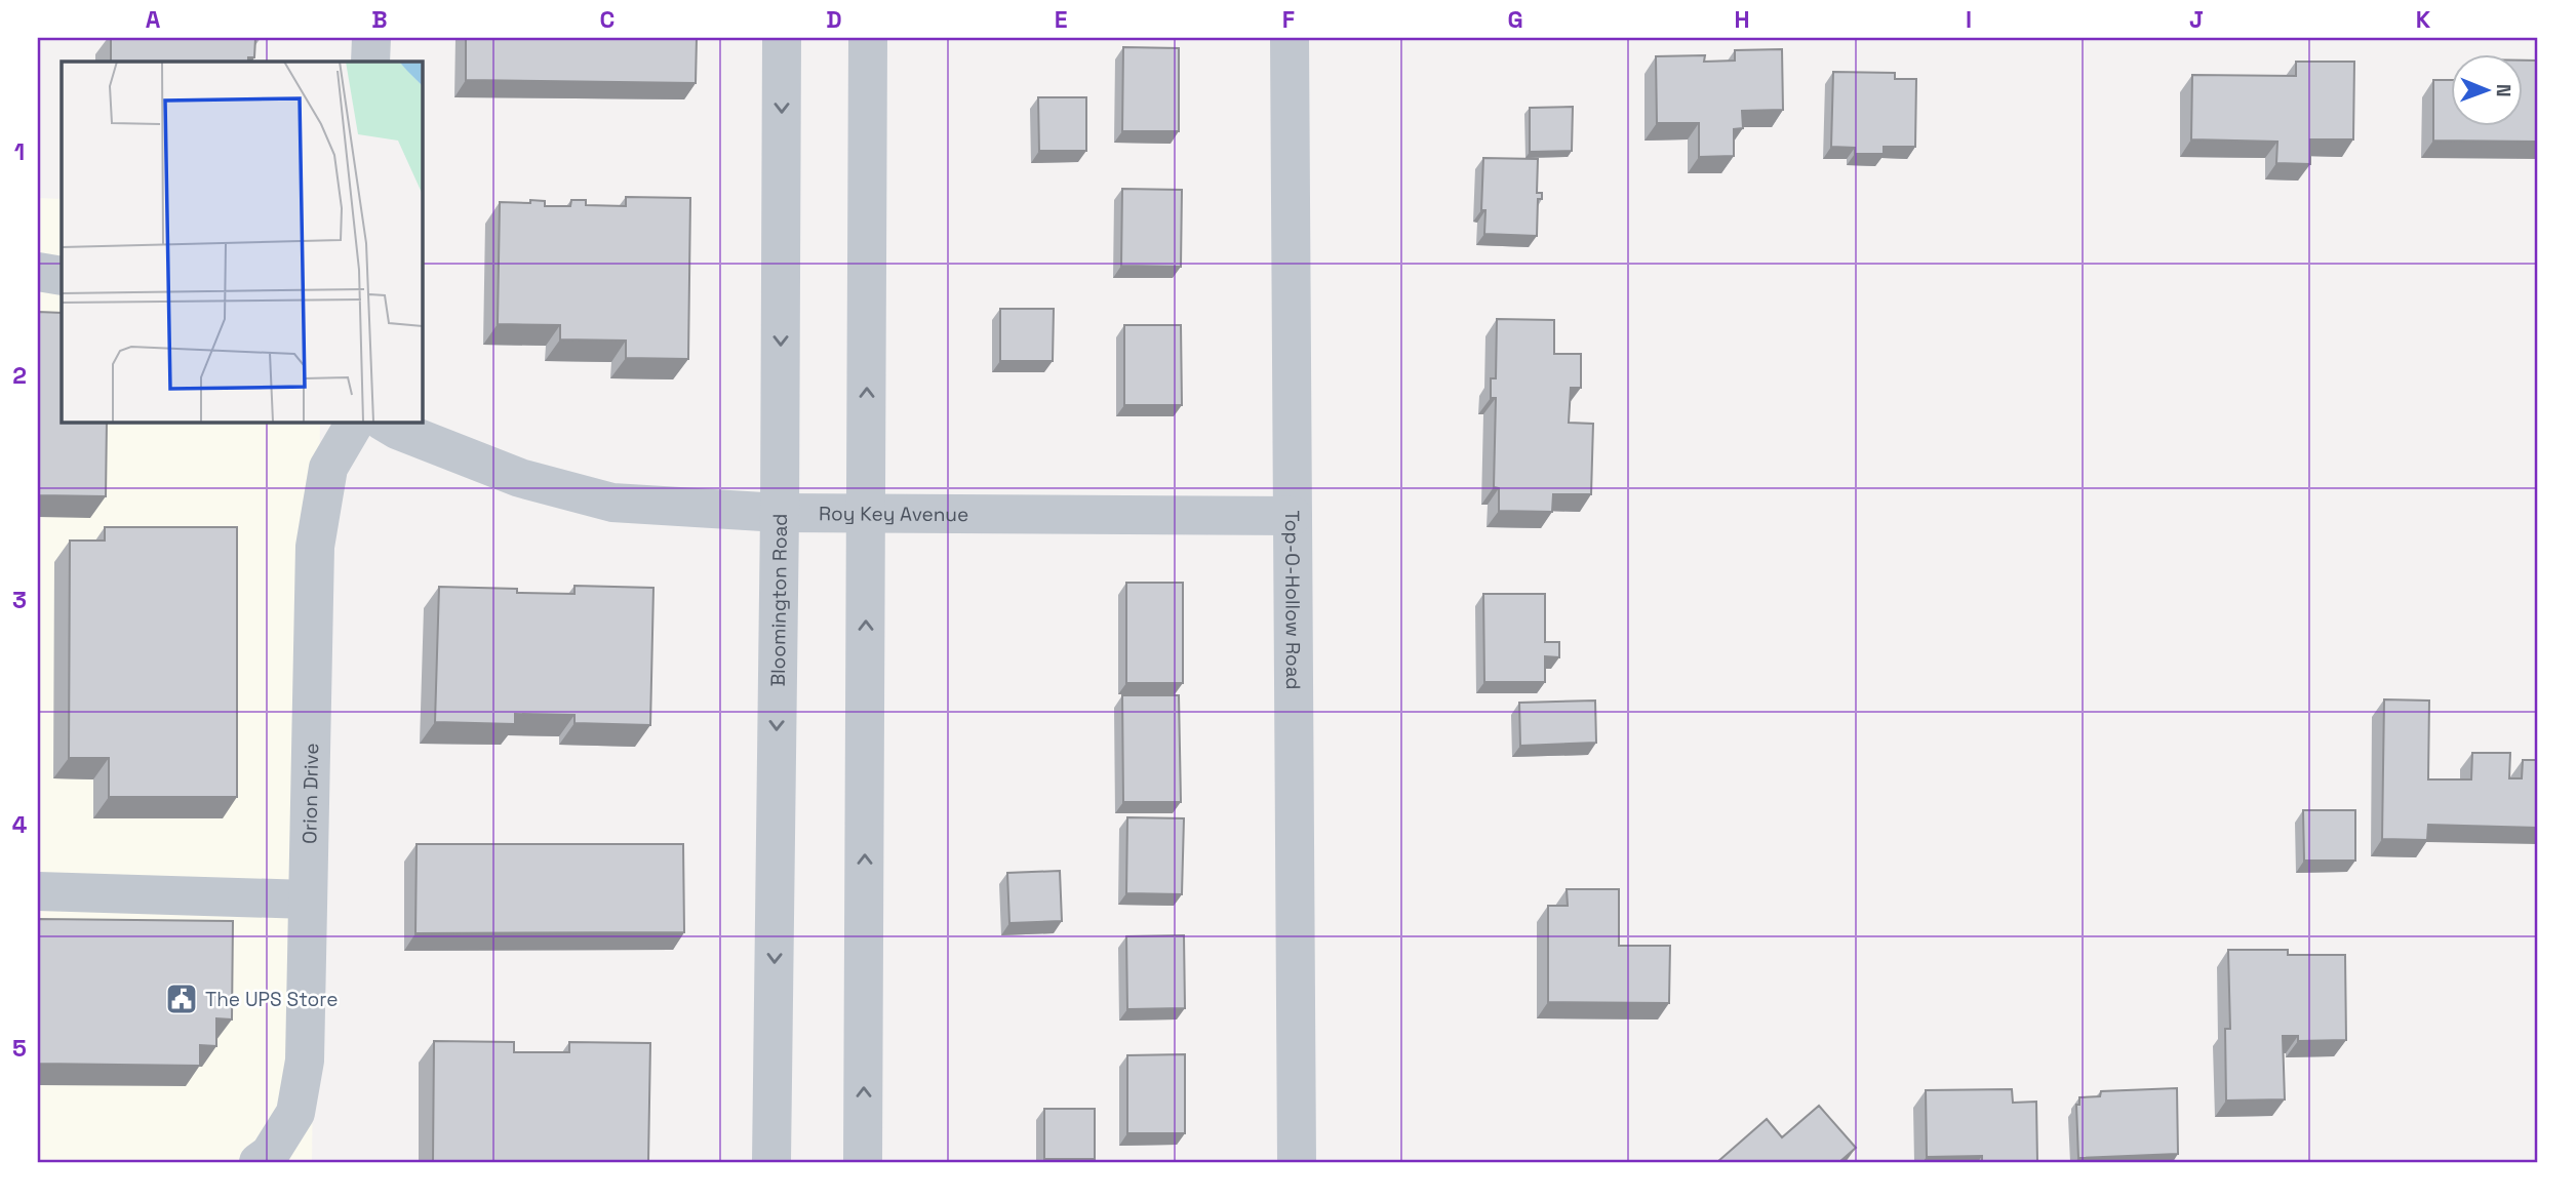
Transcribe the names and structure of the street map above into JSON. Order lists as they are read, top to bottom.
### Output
{
  "streets": {
    "street": [
      "Roy Key Avenue",
      "Bloomington Road",
      "Top-O-Hollow Road",
      "Orion Drive"
    ]
  },
  "crossings": [
    ["Roy Key Avenue", "Bloomington Road"],
    ["Roy Key Avenue", "Top-O-Hollow Road"]
  ],
  "places": {
    "public building": ["The UPS Store"]
  },
  "north": "right",
  "grid": {
    "columns": [
      "A",
      "B",
      "C",
      "D",
      "E",
      "F",
      "G",
      "H",
      "I",
      "J",
      "K"
    ],
    "rows": [
      "1",
      "2",
      "3",
      "4",
      "5"
    ]
  }
}
